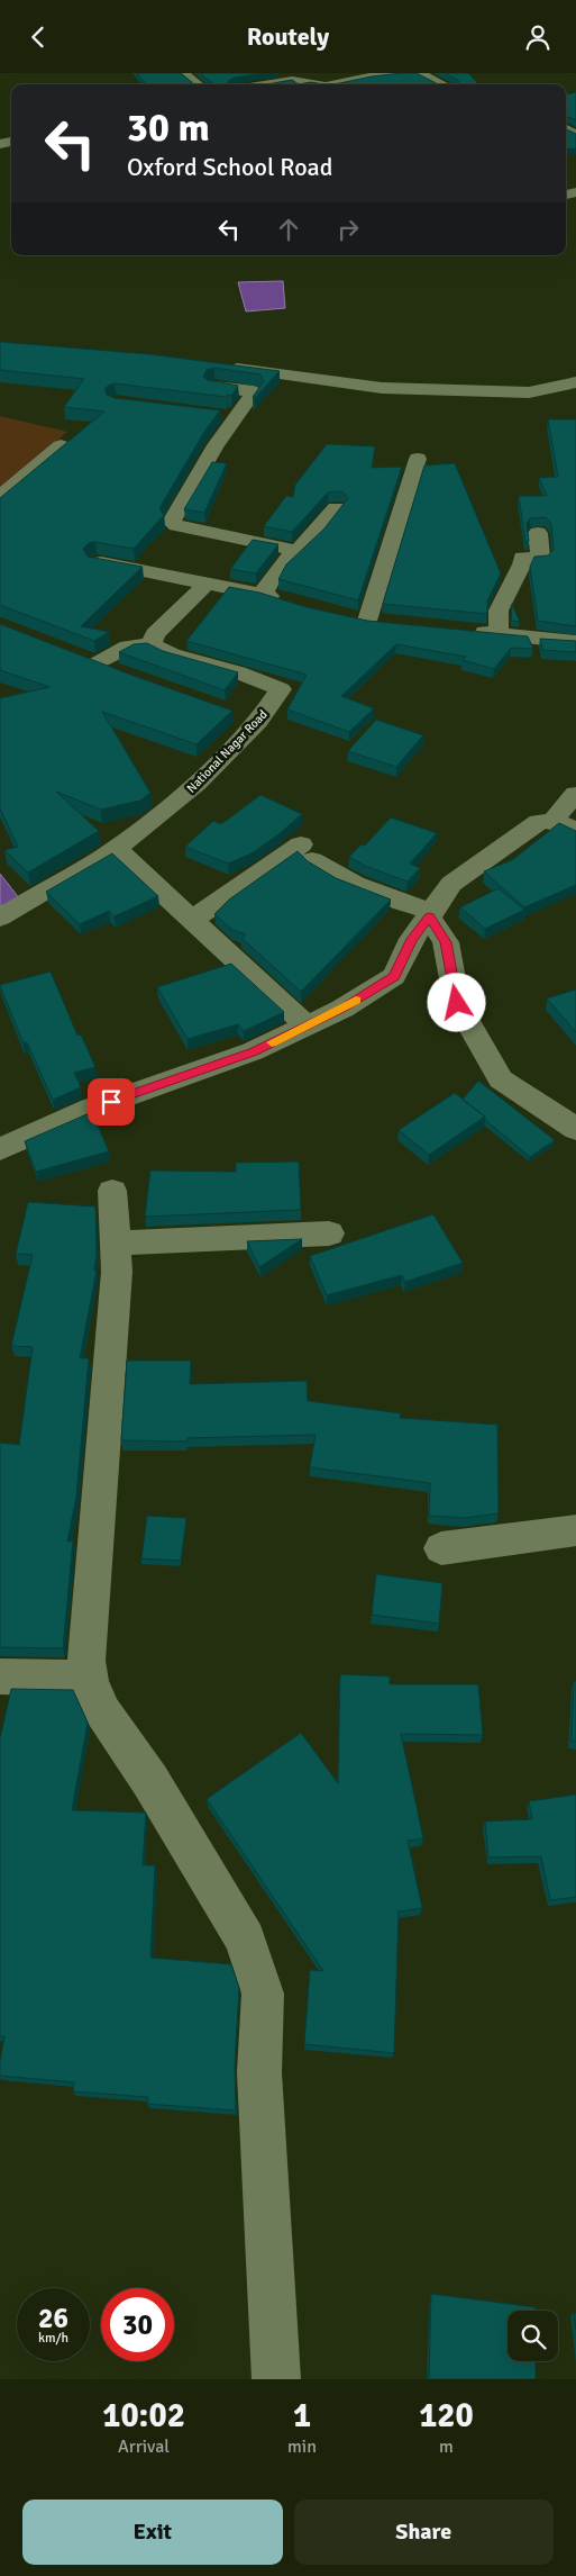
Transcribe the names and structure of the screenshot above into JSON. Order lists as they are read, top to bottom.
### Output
{
  "streets": {
    "street": ["National Nagar Road"]
  },
  "page": {
    "header": "Routely",
    "turn": ["30 m", "Oxford School Road"],
    "speed": "26 km/h",
    "limit": "30",
    "eta": [
      "10:02",
      "Arrival",
      "1",
      "min",
      "120",
      "m"
    ],
    "buttons": ["Exit", "Share"]
  }
}
